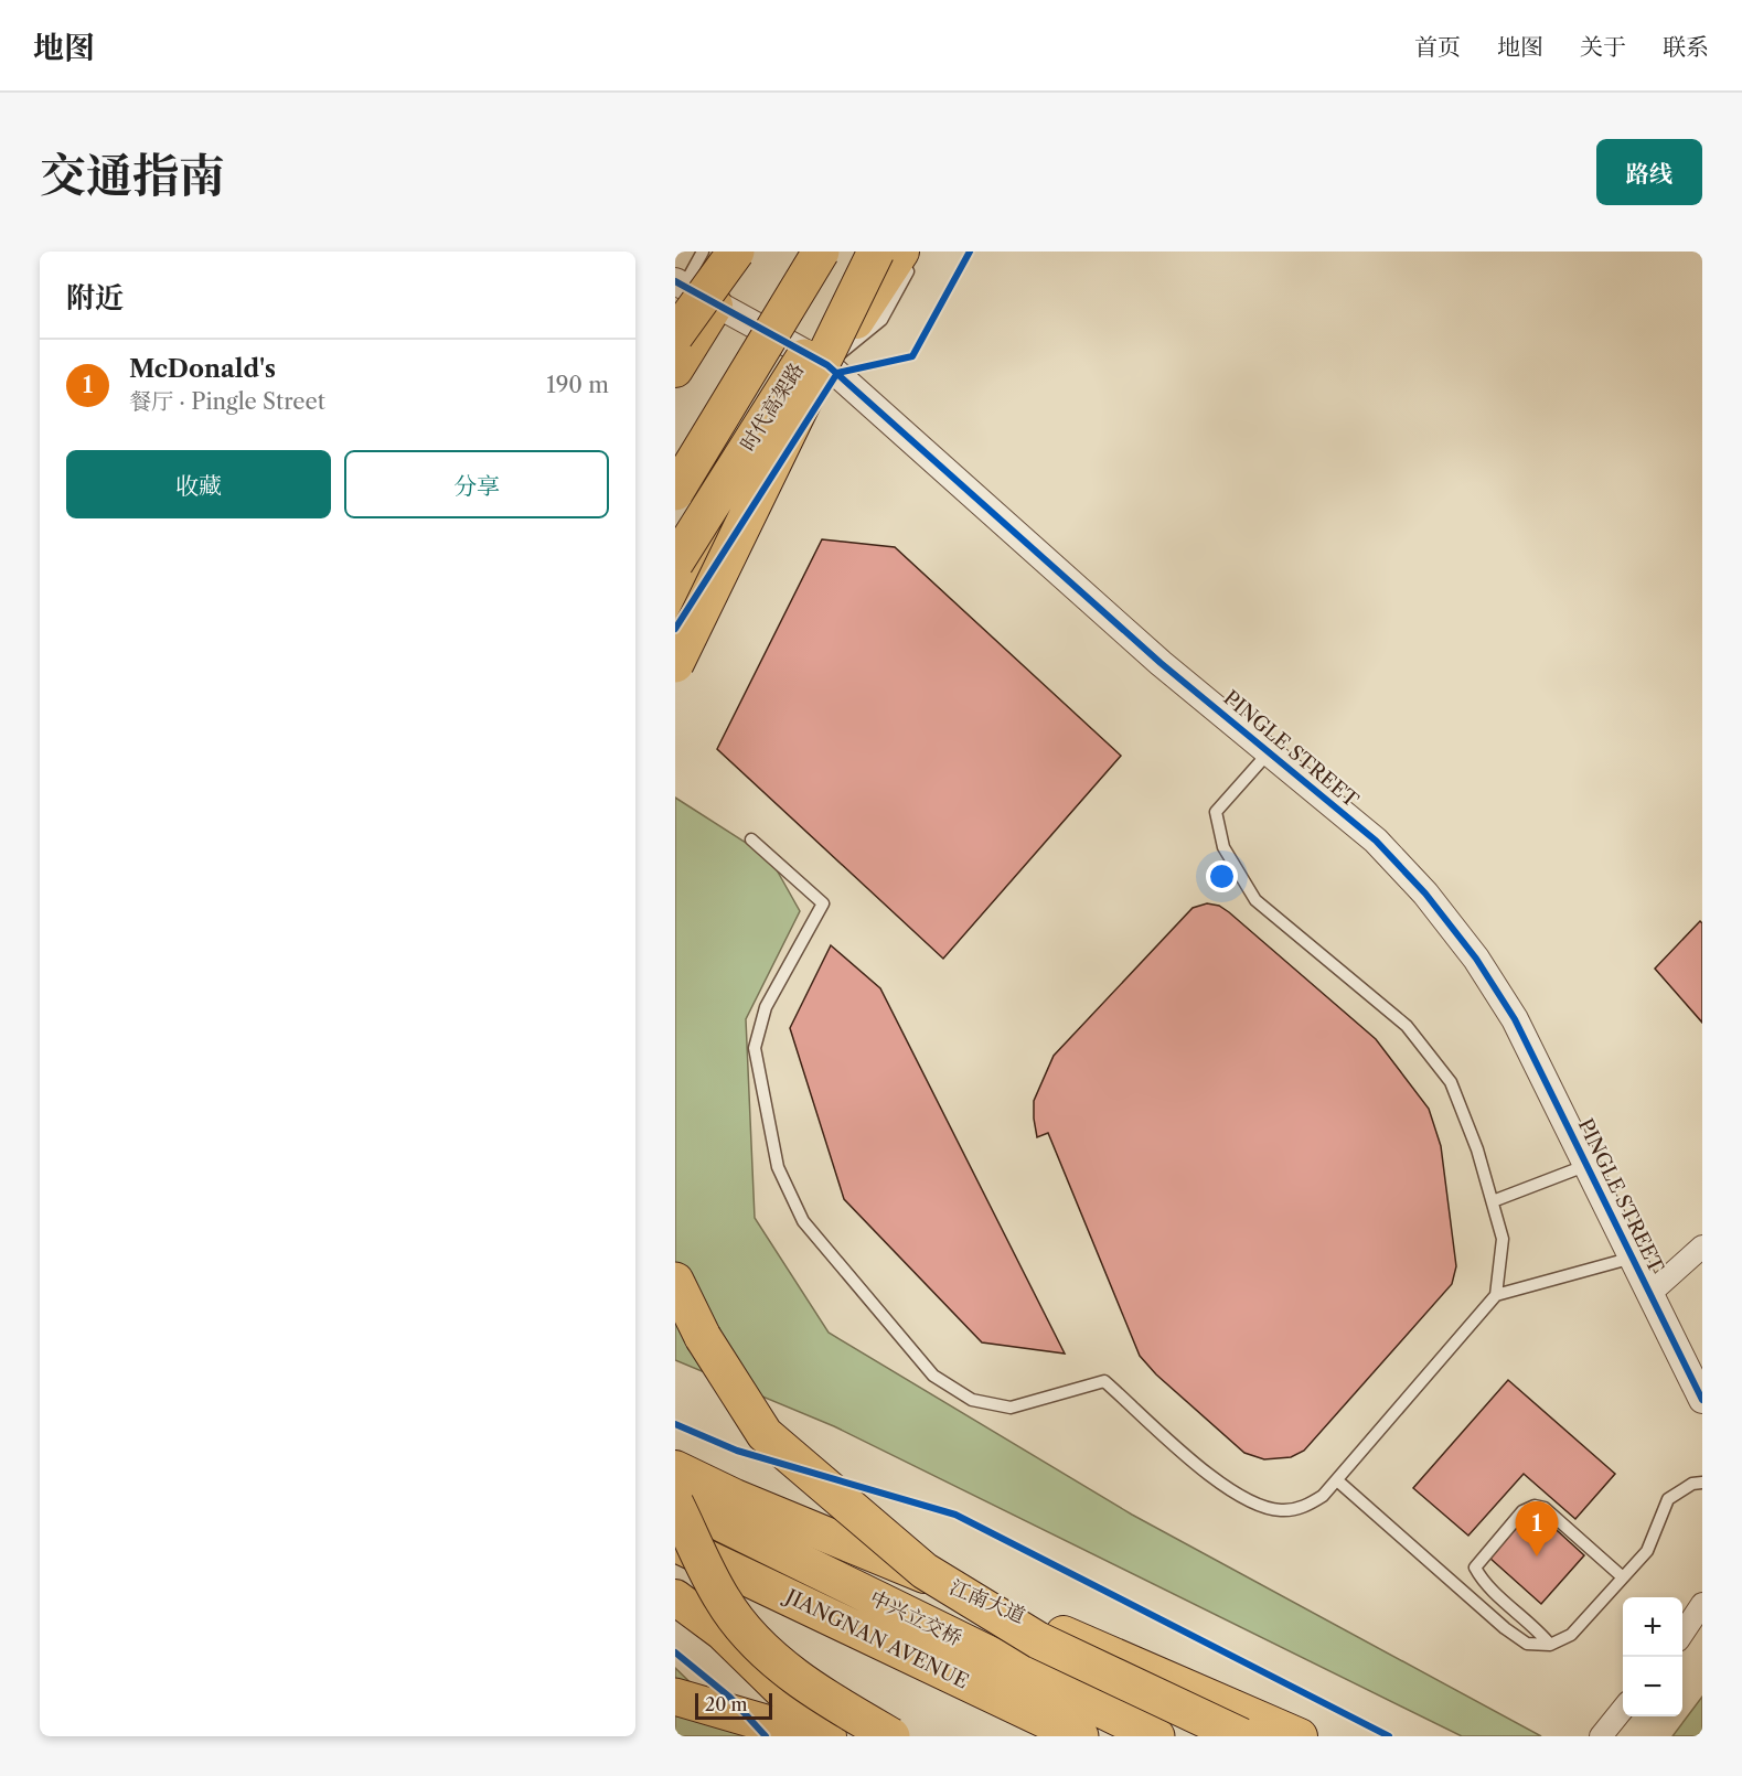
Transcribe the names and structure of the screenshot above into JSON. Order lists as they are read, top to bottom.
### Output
{
  "streets": {
    "highway": ["时代高架路", "中兴立交桥", "JIANGNAN AVENUE"],
    "main road": ["江南大道"],
    "street": ["PINGLE STREET"]
  },
  "scale_bar": "20 m",
  "page": {
    "header": "地图",
    "nav": [
      "首页",
      "地图",
      "关于",
      "联系"
    ],
    "title": "交通指南",
    "buttons": [
      "路线",
      ["收藏", "分享"]
    ],
    "heading": "附近",
    "list": [
      {
        "mark": "1",
        "name": "McDonald's",
        "note": "餐厅 · Pingle Street",
        "value": "190 m"
      }
    ],
    "pins": "1",
    "map_buttons": ["+", "−"],
    "scale": "20 m"
  }
}
